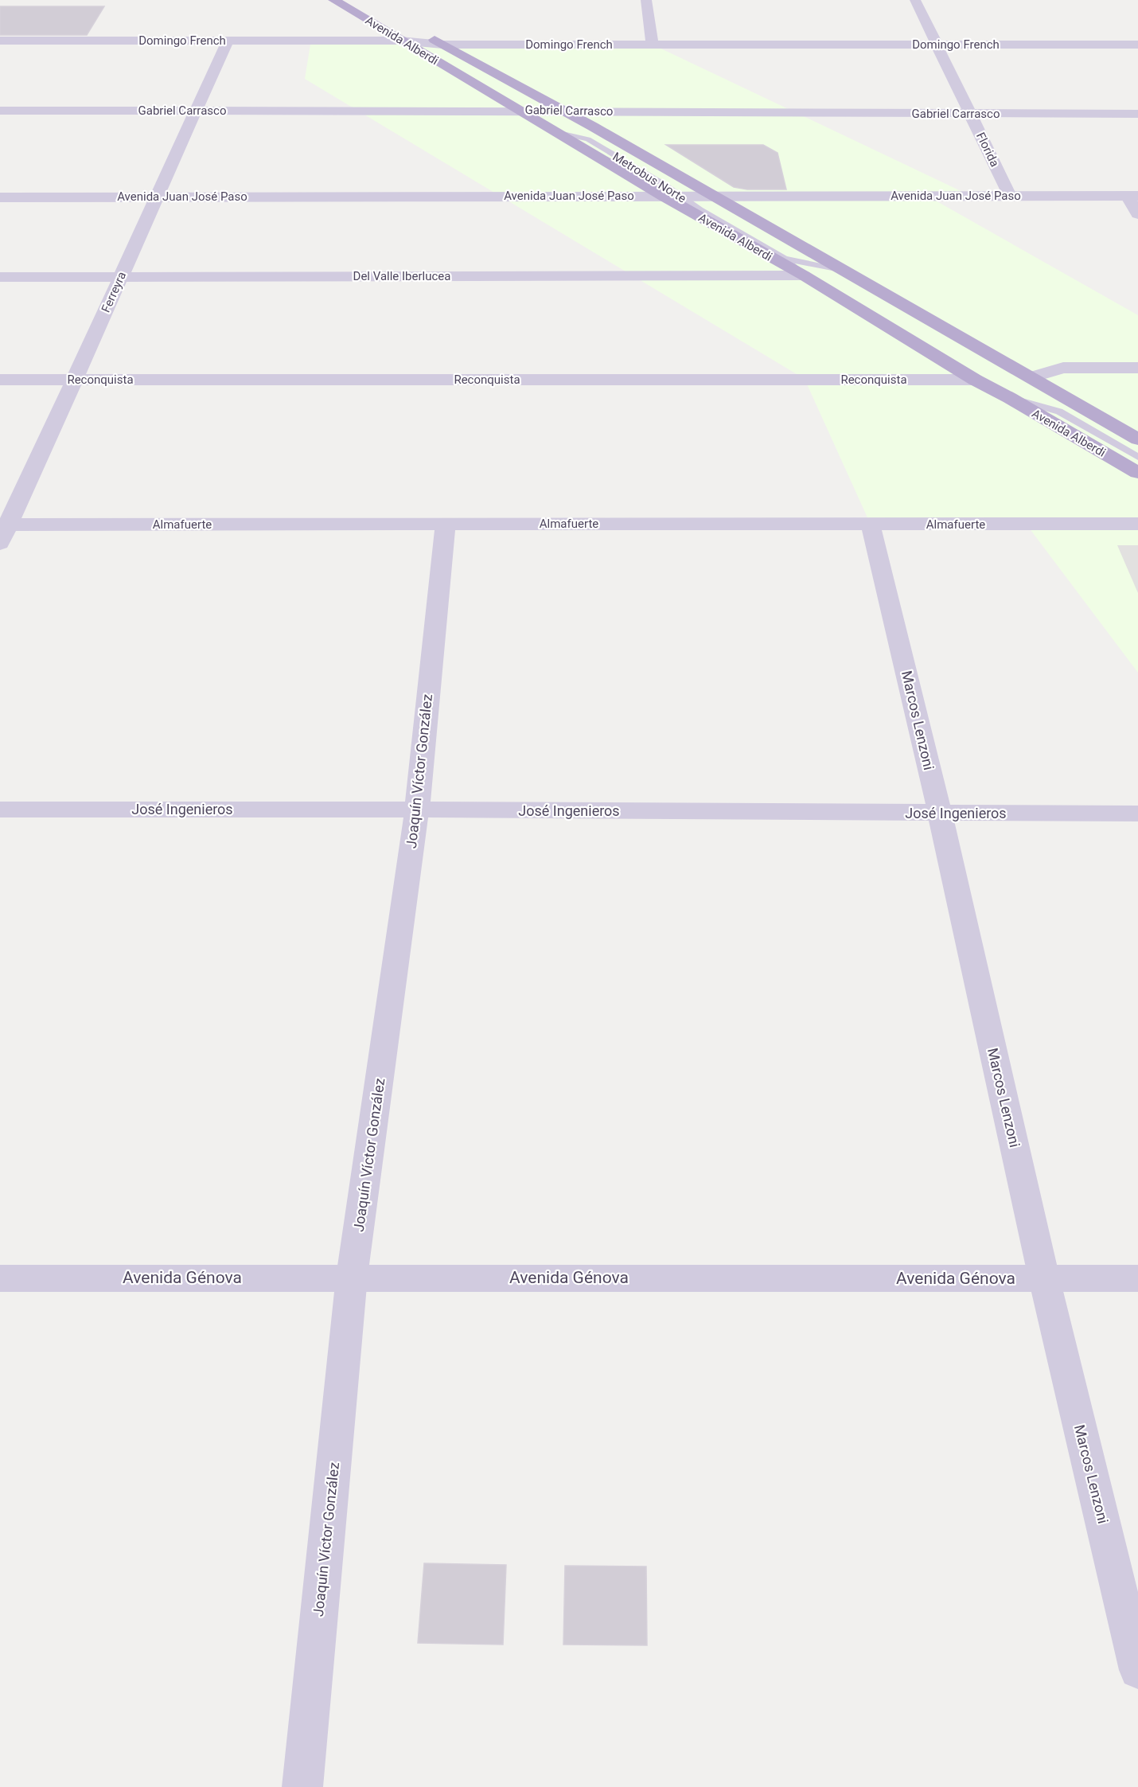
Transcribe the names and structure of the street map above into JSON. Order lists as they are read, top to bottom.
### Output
{
  "streets": {
    "main road": ["Avenida Alberdi"],
    "street": [
      "Domingo French",
      "Gabriel Carrasco",
      "Florida",
      "Avenida Juan José Paso",
      "Del Valle Iberlucea",
      "Ferreyra",
      "Reconquista",
      "Almafuerte",
      "Marcos Lenzoni",
      "Joaquín Víctor González",
      "José Ingenieros",
      "Avenida Génova"
    ],
    "lane": ["Metrobus Norte"]
  },
  "crossings": [
    ["Domingo French", "Avenida Alberdi"],
    ["Domingo French", "Florida"],
    ["Domingo French", "Ferreyra"],
    ["Avenida Alberdi", "Gabriel Carrasco"],
    ["Avenida Alberdi", "Metrobus Norte"],
    ["Avenida Alberdi", "Avenida Juan José Paso"],
    ["Avenida Alberdi", "Del Valle Iberlucea"],
    ["Avenida Alberdi", "Reconquista"],
    ["Gabriel Carrasco", "Florida"],
    ["Gabriel Carrasco", "Ferreyra"],
    ["Florida", "Avenida Juan José Paso"],
    ["Metrobus Norte", "Avenida Juan José Paso"],
    ["Metrobus Norte", "Del Valle Iberlucea"],
    ["Avenida Juan José Paso", "Ferreyra"],
    ["Del Valle Iberlucea", "Ferreyra"],
    ["Ferreyra", "Reconquista"],
    ["Ferreyra", "Almafuerte"],
    ["Almafuerte", "Marcos Lenzoni"],
    ["Almafuerte", "Joaquín Víctor González"],
    ["Marcos Lenzoni", "José Ingenieros"],
    ["Marcos Lenzoni", "Avenida Génova"],
    ["Joaquín Víctor González", "José Ingenieros"],
    ["Joaquín Víctor González", "Avenida Génova"]
  ]
}
